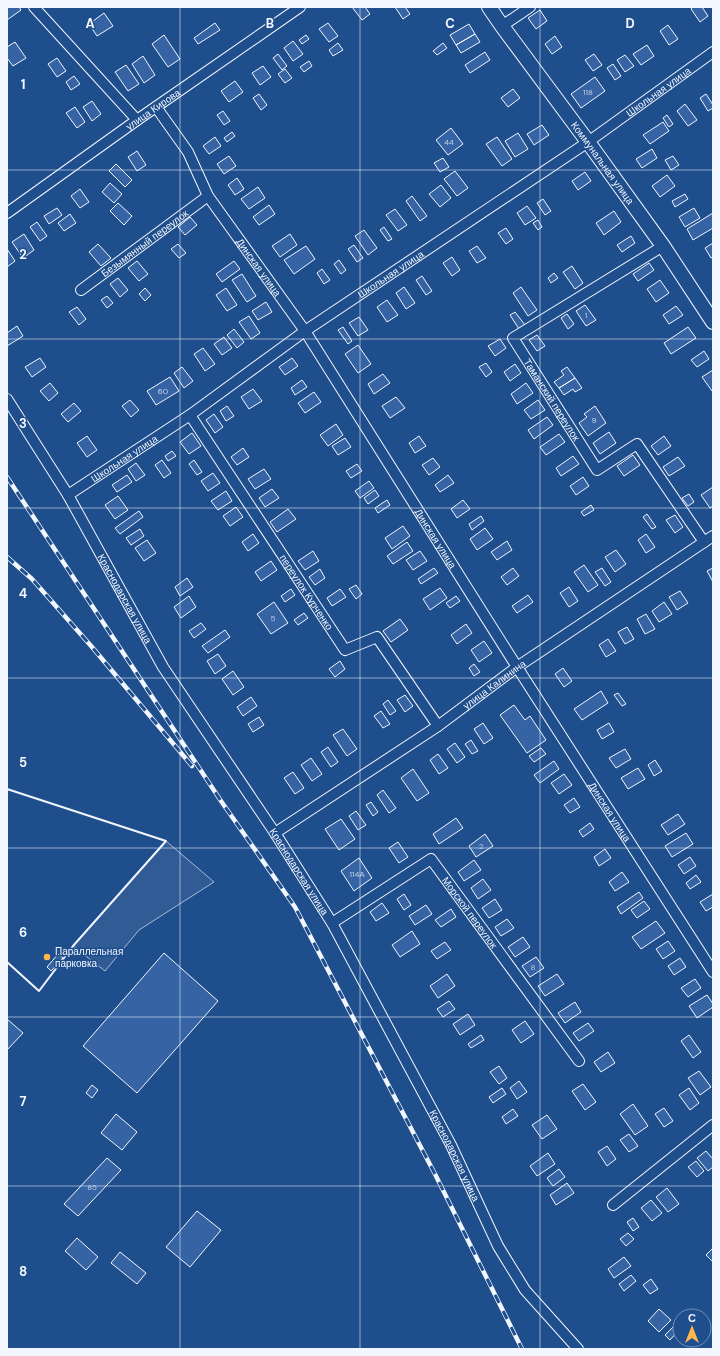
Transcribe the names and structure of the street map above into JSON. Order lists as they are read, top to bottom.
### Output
{
  "streets": {
    "street": [
      "Школьная улица",
      "улица Кирова",
      "Коммунальная улица",
      "Безымянный переулок",
      "Динская улица",
      "Таманский переулок",
      "переулок Курченко",
      "Краснодарская улица",
      "улица Калинина",
      "Морской переулок"
    ]
  },
  "crossings": [
    ["Школьная улица", "Коммунальная улица"],
    ["Школьная улица", "Динская улица"],
    ["Школьная улица", "переулок Курченко"],
    ["Школьная улица", "Краснодарская улица"],
    ["улица Кирова", "Динская улица"],
    ["Коммунальная улица", "Таманский переулок"],
    ["Безымянный переулок", "Динская улица"],
    ["Динская улица", "улица Калинина"],
    ["Таманский переулок", "улица Калинина"],
    ["переулок Курченко", "улица Калинина"],
    ["Краснодарская улица", "улица Калинина"],
    ["Краснодарская улица", "Морской переулок"]
  ],
  "places": ["Параллельная парковка"],
  "house_numbers": [
    "118",
    "44",
    "1",
    "60",
    "9",
    "5",
    "2",
    "114А",
    "8",
    "85"
  ],
  "north": "top",
  "grid": {
    "columns": [
      "A",
      "B",
      "C",
      "D"
    ],
    "rows": [
      "1",
      "2",
      "3",
      "4",
      "5",
      "6",
      "7",
      "8"
    ]
  }
}
